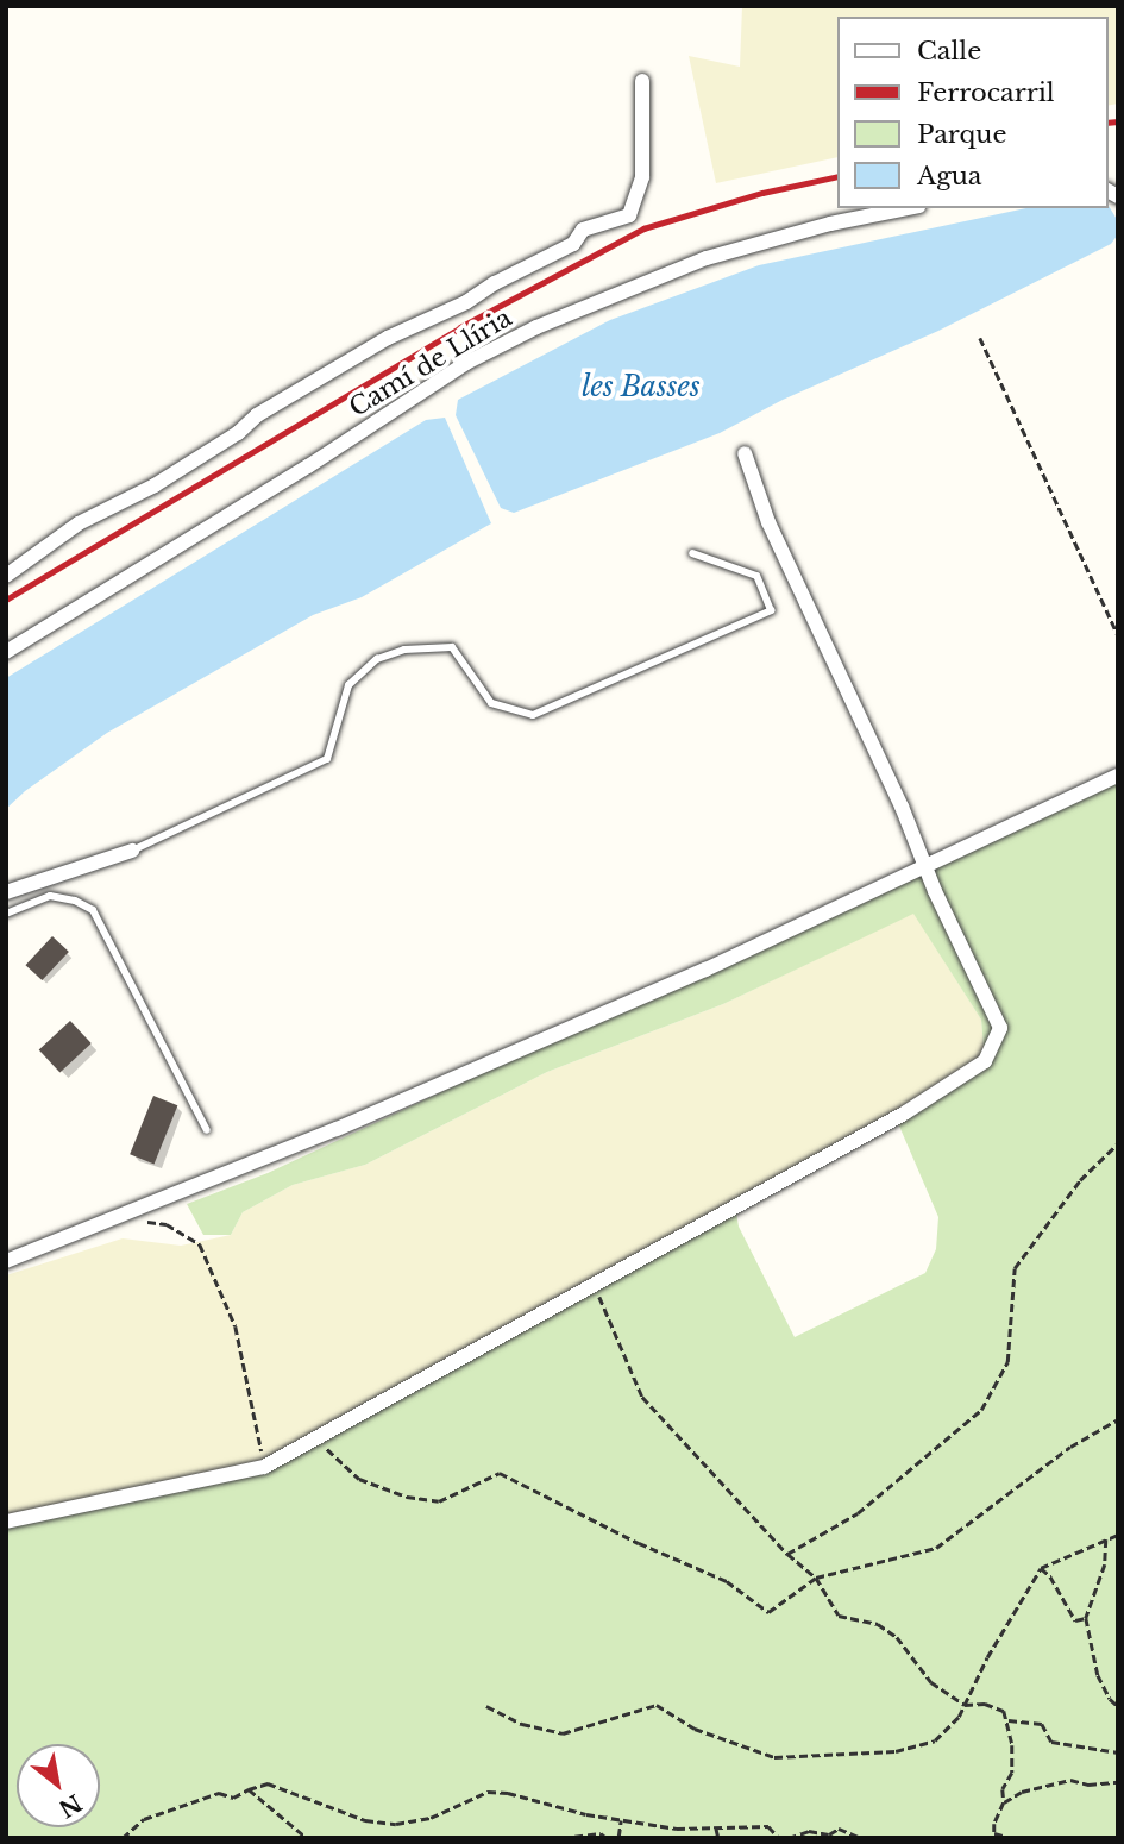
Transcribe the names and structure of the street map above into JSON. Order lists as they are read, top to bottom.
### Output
{
  "streets": {
    "street": ["Camí de Llíria"]
  },
  "water": ["les Basses"],
  "legend": [
    "Calle",
    "Ferrocarril",
    "Parque",
    "Agua"
  ],
  "north": "bottom right"
}
